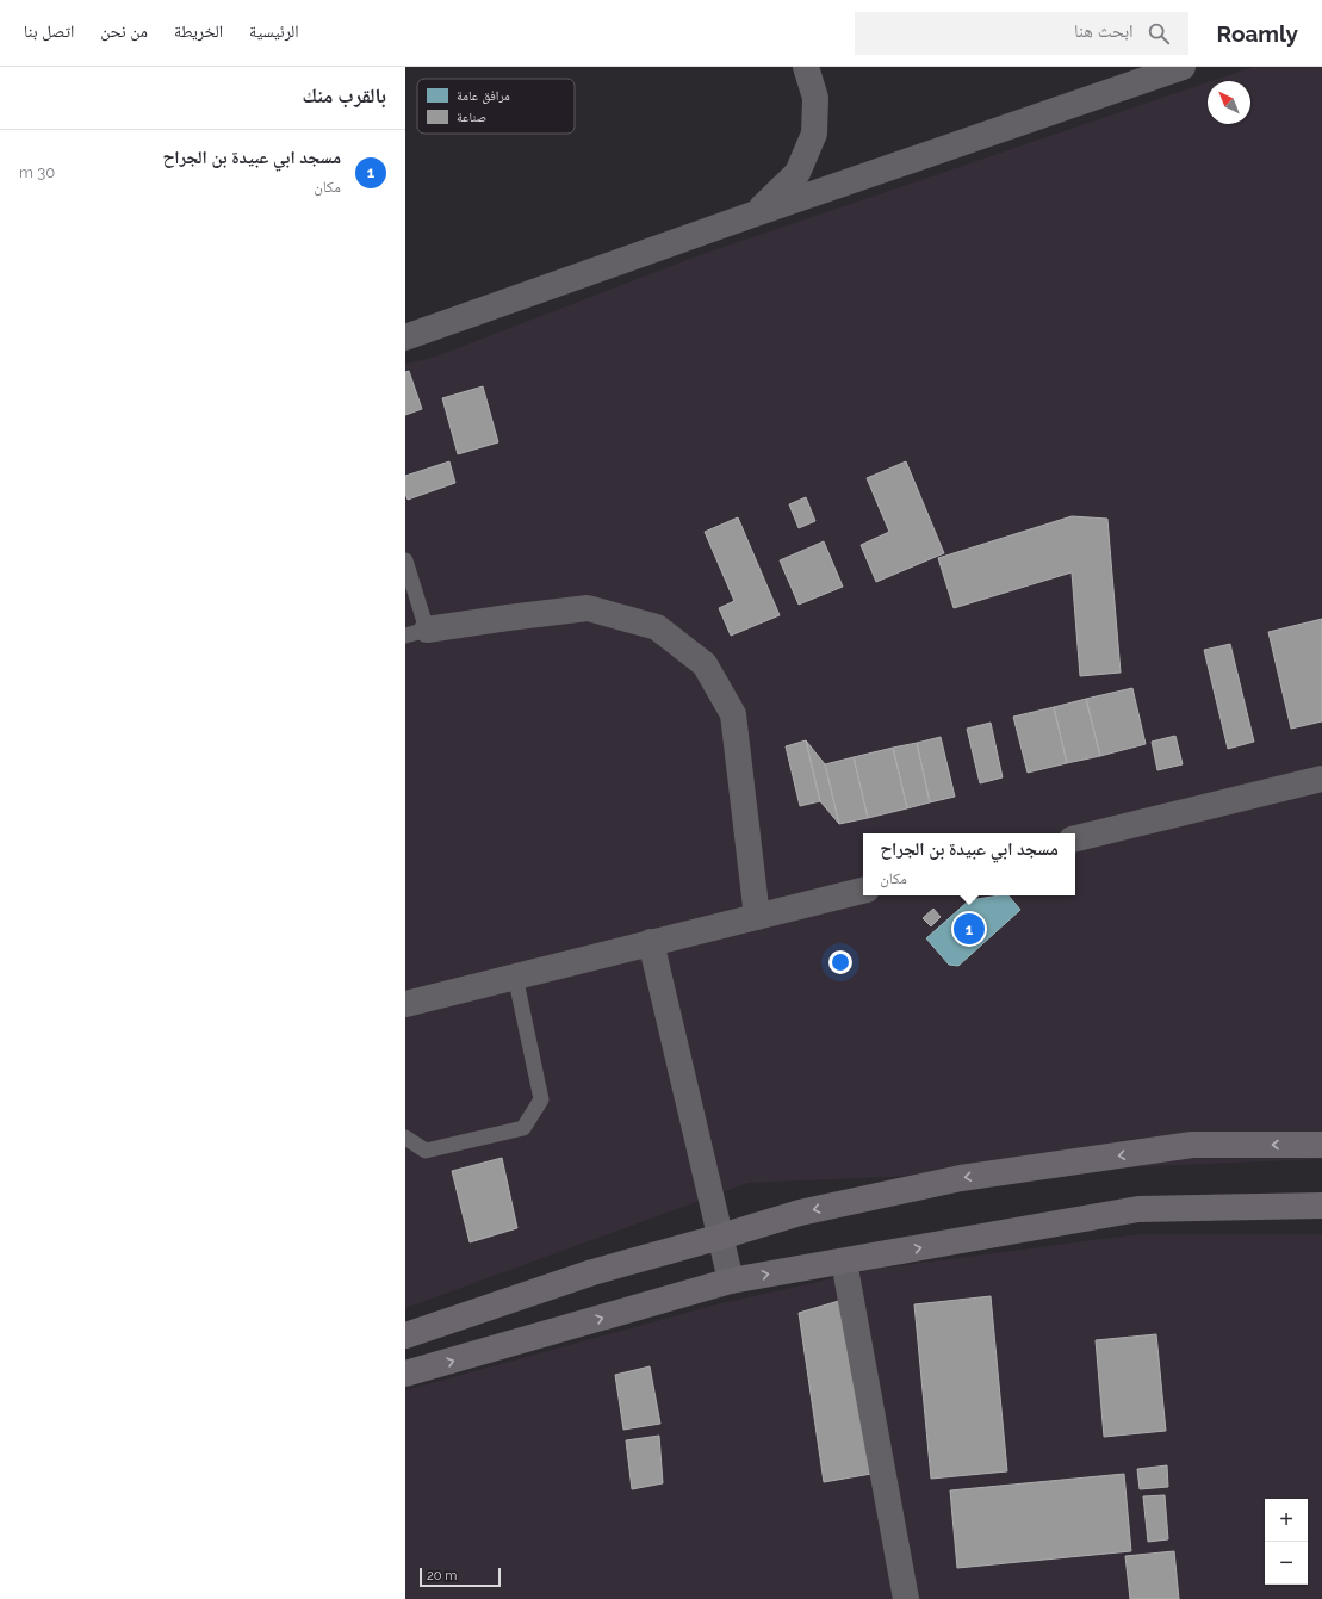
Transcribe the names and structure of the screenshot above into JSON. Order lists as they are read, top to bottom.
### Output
{
  "legend": ["مرافق عامة", "صناعة"],
  "scale_bar": "20 m",
  "north": "top left",
  "page": {
    "header": "Roamly",
    "search": "ابحث هنا",
    "nav": [
      "الرئيسية",
      "الخريطة",
      "من نحن",
      "اتصل بنا"
    ],
    "heading": "بالقرب منك",
    "list": [
      {
        "mark": "1",
        "name": "مسجد ابي عبيدة بن الجراح",
        "note": "مكان",
        "value": "30 m"
      }
    ],
    "popup": ["مسجد ابي عبيدة بن الجراح", "مكان"],
    "pins": "1",
    "map_buttons": ["+", "−"],
    "scale": "20 m"
  }
}
